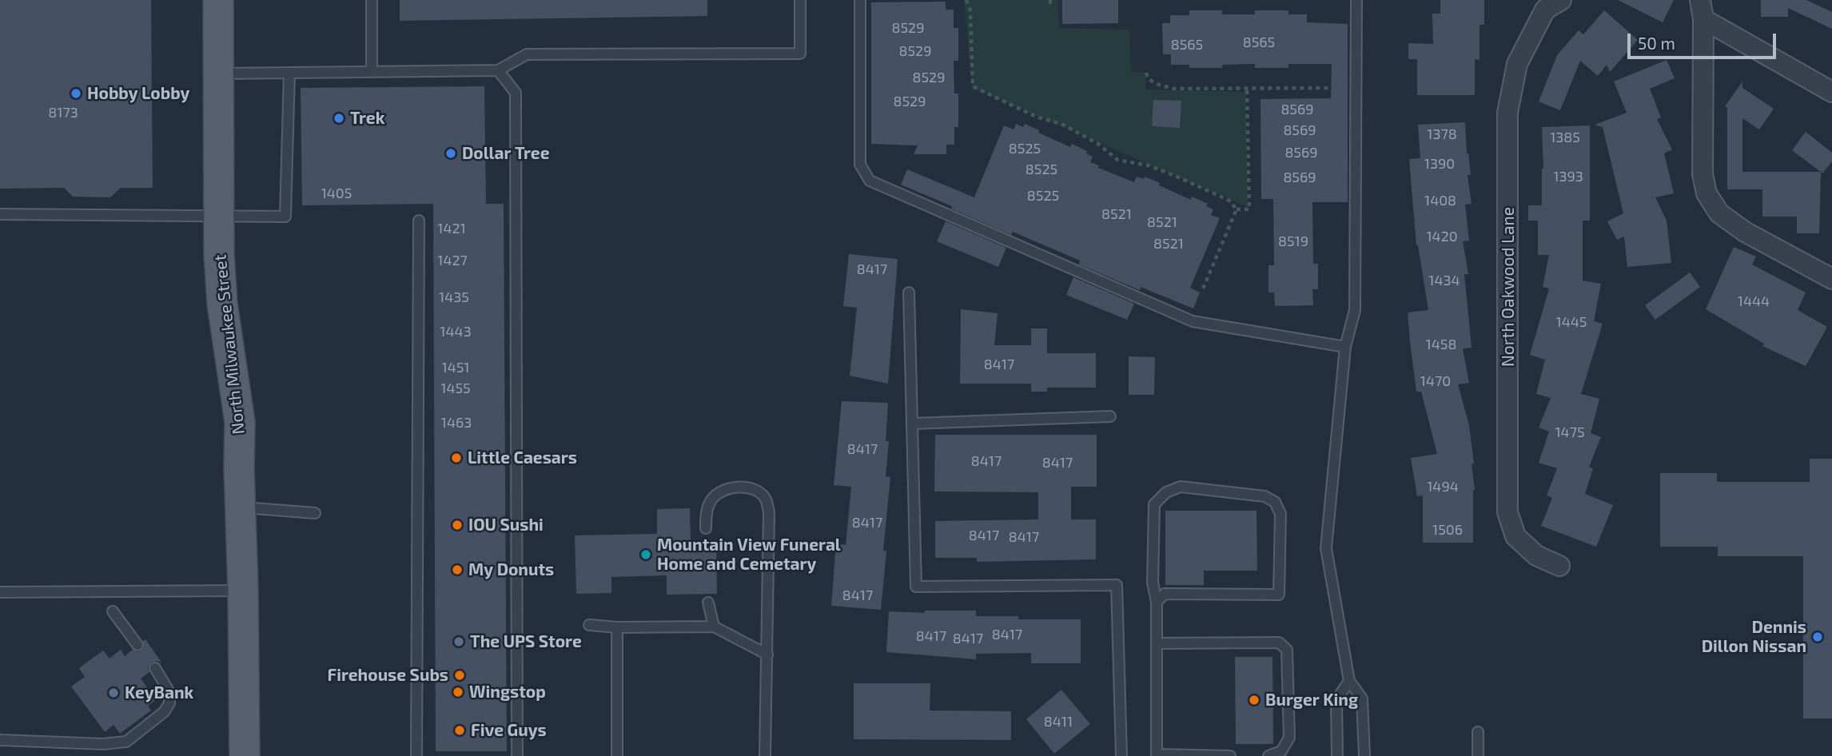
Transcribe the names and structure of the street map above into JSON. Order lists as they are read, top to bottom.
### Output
{
  "streets": {
    "main road": ["North Milwaukee Street"],
    "street": ["North Oakwood Lane"]
  },
  "places": [
    "Hobby Lobby",
    "Trek",
    "Dollar Tree",
    "Little Caesars",
    "IOU Sushi",
    "Mountain View Funeral Home and Cemetary",
    "My Donuts",
    "Dennis Dillon Nissan",
    "The UPS Store",
    "Firehouse Subs",
    "Wingstop",
    "KeyBank",
    "Burger King",
    "Five Guys"
  ],
  "house_numbers": [
    "8529",
    "8565",
    "8565",
    "8529",
    "8529",
    "8529",
    "8569",
    "8173",
    "8569",
    "1378",
    "1385",
    "8525",
    "8569",
    "1390",
    "8525",
    "1393",
    "8569",
    "1405",
    "8525",
    "1408",
    "8521",
    "8521",
    "1421",
    "1420",
    "8519",
    "8521",
    "1427",
    "8417",
    "1434",
    "1435",
    "1444",
    "1445",
    "1443",
    "1458",
    "8417",
    "1451",
    "1470",
    "1455",
    "1463",
    "1475",
    "8417",
    "8417",
    "8417",
    "1494",
    "8417",
    "1506",
    "8417",
    "8417",
    "8417",
    "8417",
    "8417",
    "8417",
    "8411"
  ],
  "scale_bar": "50 m"
}
